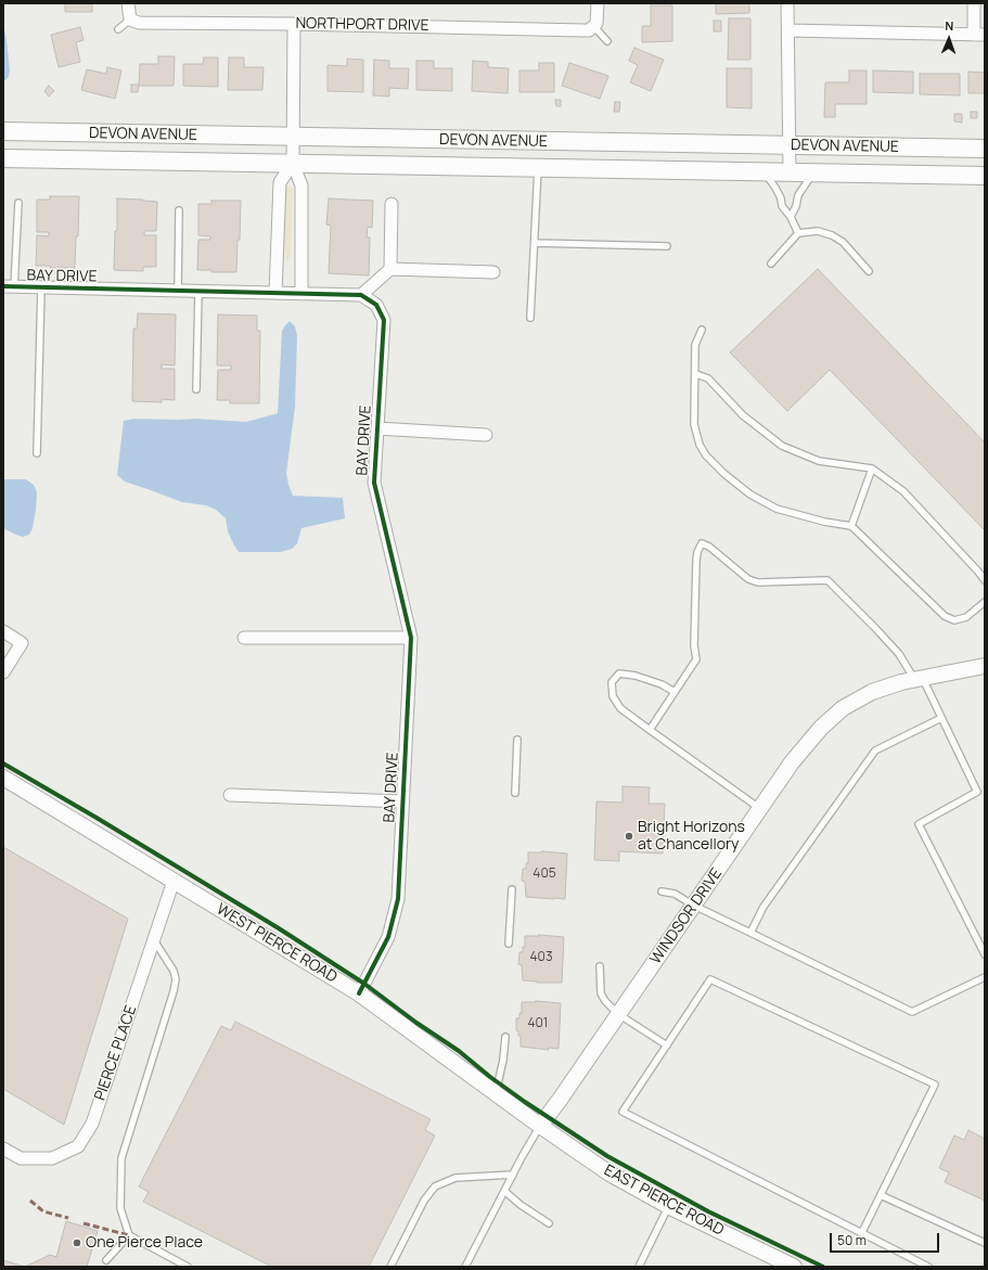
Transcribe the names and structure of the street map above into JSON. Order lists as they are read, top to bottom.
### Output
{
  "streets": {
    "main road": ["DEVON AVENUE"],
    "street": [
      "NORTHPORT DRIVE",
      "BAY DRIVE",
      "WINDSOR DRIVE",
      "WEST PIERCE ROAD",
      "PIERCE PLACE",
      "EAST PIERCE ROAD"
    ]
  },
  "crossings": [
    ["BAY DRIVE", "WEST PIERCE ROAD"],
    ["WINDSOR DRIVE", "WEST PIERCE ROAD"],
    ["WINDSOR DRIVE", "EAST PIERCE ROAD"],
    ["WEST PIERCE ROAD", "PIERCE PLACE"],
    ["WEST PIERCE ROAD", "EAST PIERCE ROAD"]
  ],
  "places": ["Bright Horizons at Chancellory", "One Pierce Place"],
  "house_numbers": ["405", "403", "401"],
  "scale_bar": "50 m",
  "north": "top"
}
